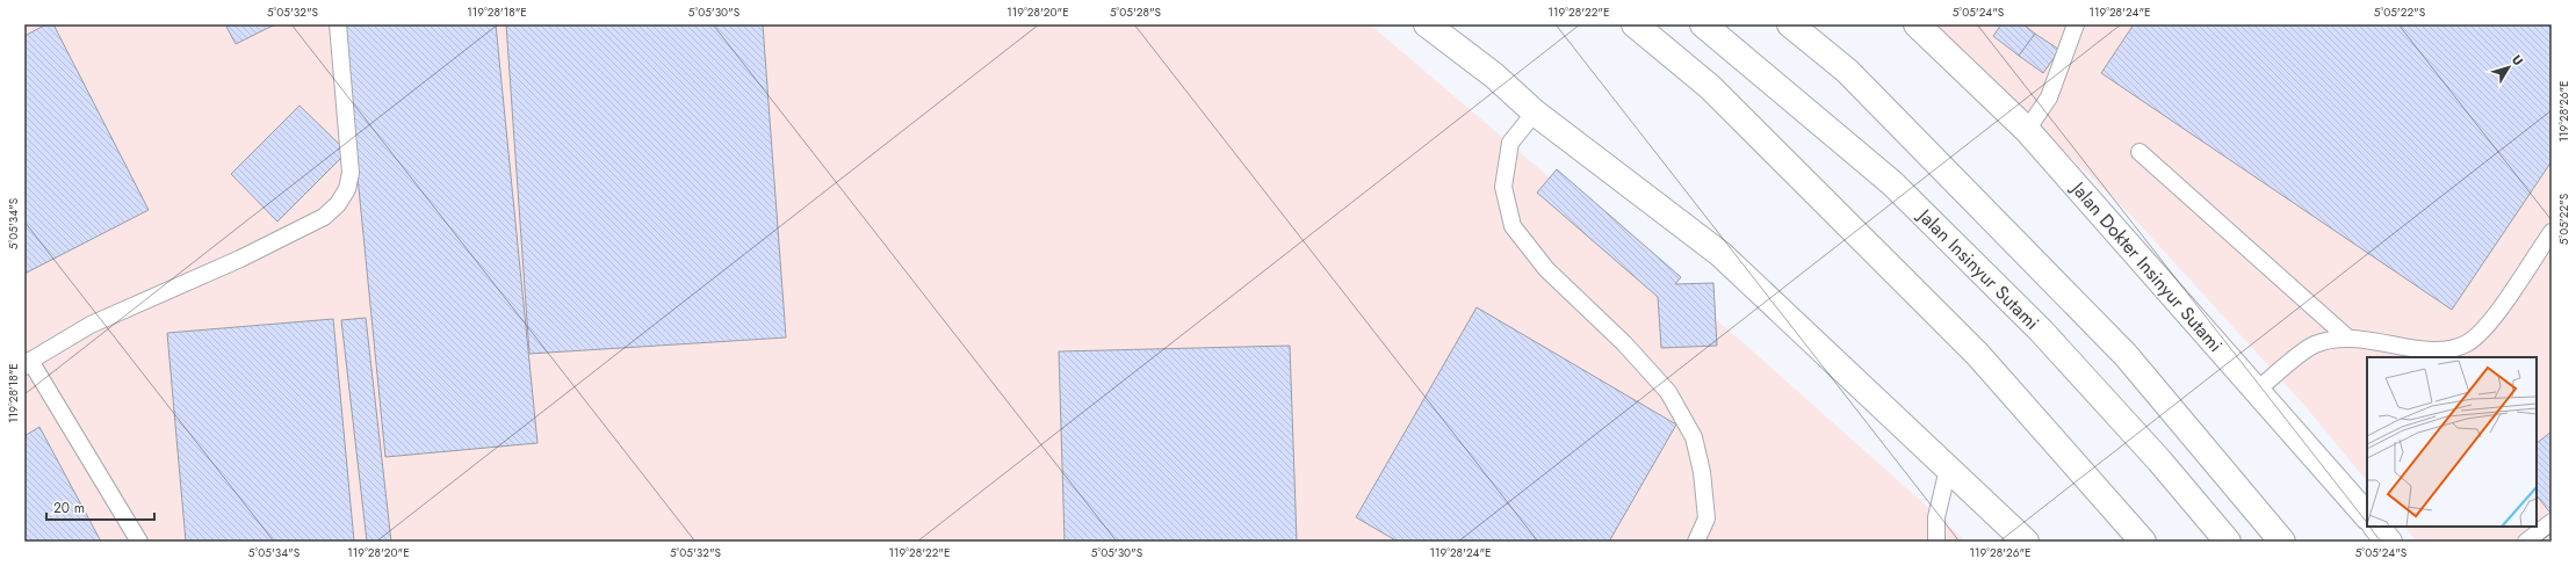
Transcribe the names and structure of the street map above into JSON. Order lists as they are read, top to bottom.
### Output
{
  "streets": {
    "main road": ["Jalan Dokter Insinyur Sutami", "Jalan Insinyur Sutami"]
  },
  "scale_bar": "20 m",
  "north": "top right",
  "coordinates": [
    "5°05'32\"S",
    "119°28'18\"E",
    "5°05'30\"S",
    "119°28'20\"E",
    "5°05'28\"S",
    "119°28'22\"E",
    "5°05'24\"S",
    "119°28'24\"E",
    "5°05'22\"S",
    "119°28'26\"E",
    "5°05'34\"S"
  ]
}
